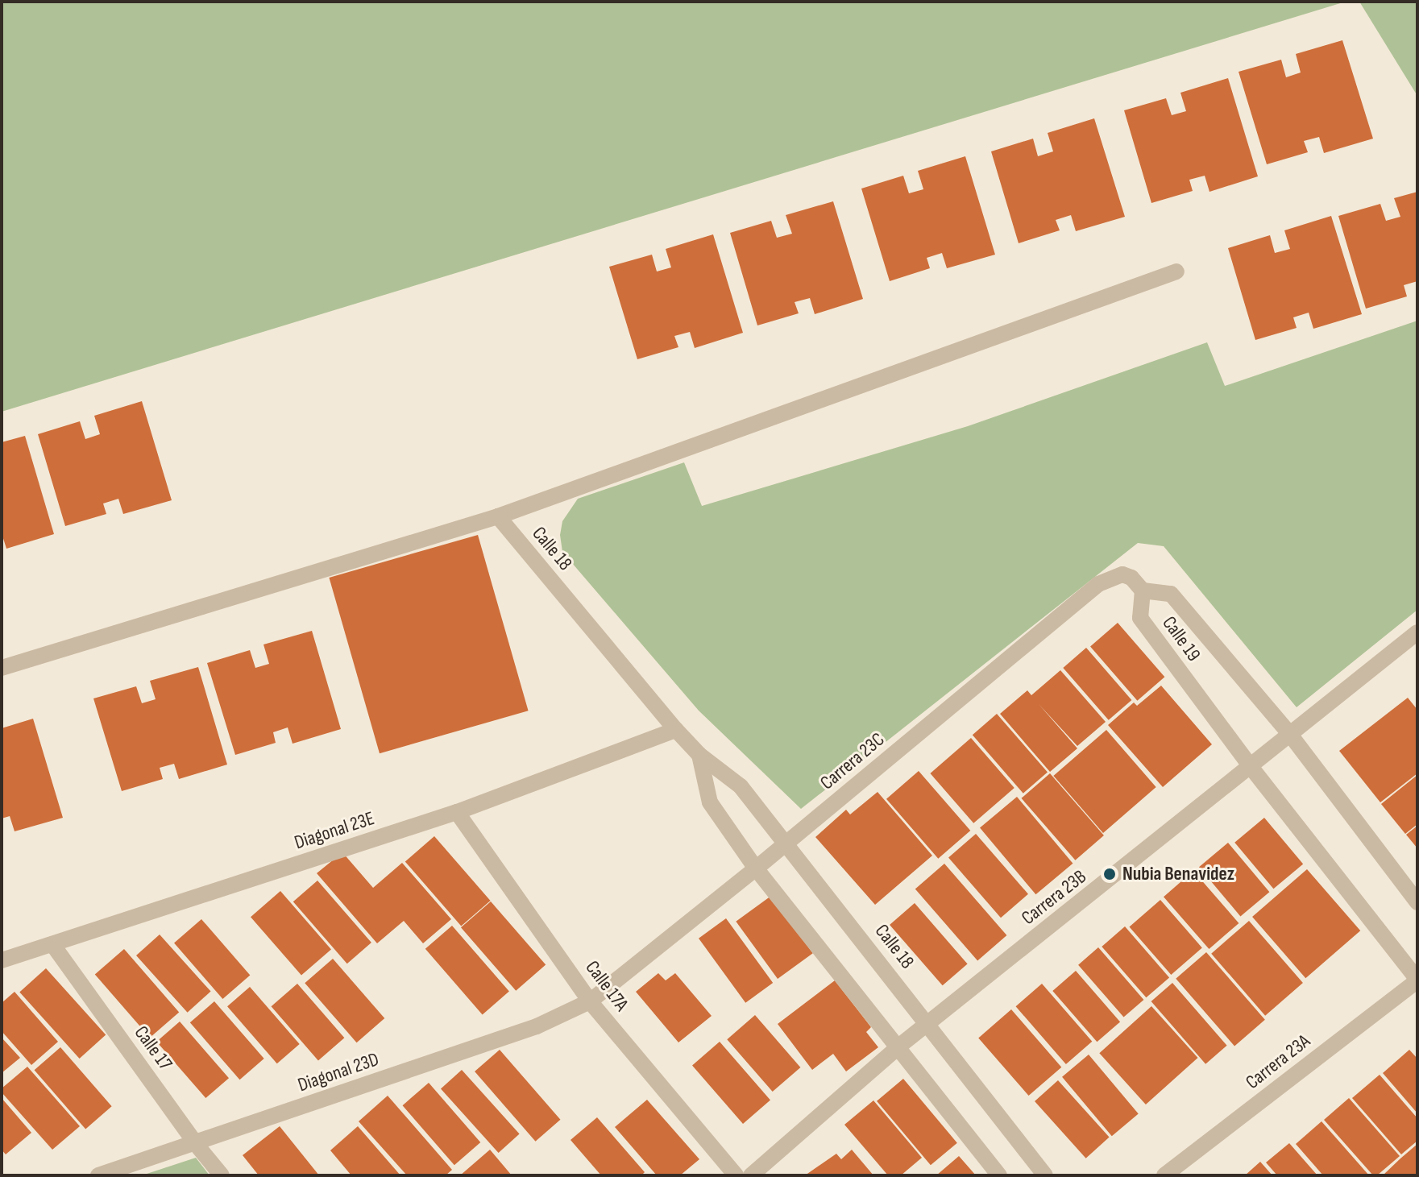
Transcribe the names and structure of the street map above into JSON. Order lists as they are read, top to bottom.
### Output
{
  "streets": {
    "street": [
      "Calle 18",
      "Calle 19",
      "Carrera 23C",
      "Diagonal 23E",
      "Carrera 23B",
      "Calle 17A",
      "Calle 17",
      "Carrera 23A",
      "Diagonal 23D"
    ]
  },
  "crossings": [
    ["Calle 18", "Carrera 23C"],
    ["Calle 18", "Diagonal 23E"],
    ["Calle 18", "Carrera 23B"],
    ["Calle 19", "Carrera 23C"],
    ["Calle 19", "Carrera 23B"],
    ["Calle 19", "Carrera 23A"],
    ["Carrera 23C", "Calle 17A"],
    ["Carrera 23C", "Diagonal 23D"],
    ["Diagonal 23E", "Calle 17A"],
    ["Diagonal 23E", "Calle 17"],
    ["Calle 17A", "Diagonal 23D"],
    ["Calle 17", "Diagonal 23D"]
  ],
  "places": ["Nubia Benavidez"]
}
